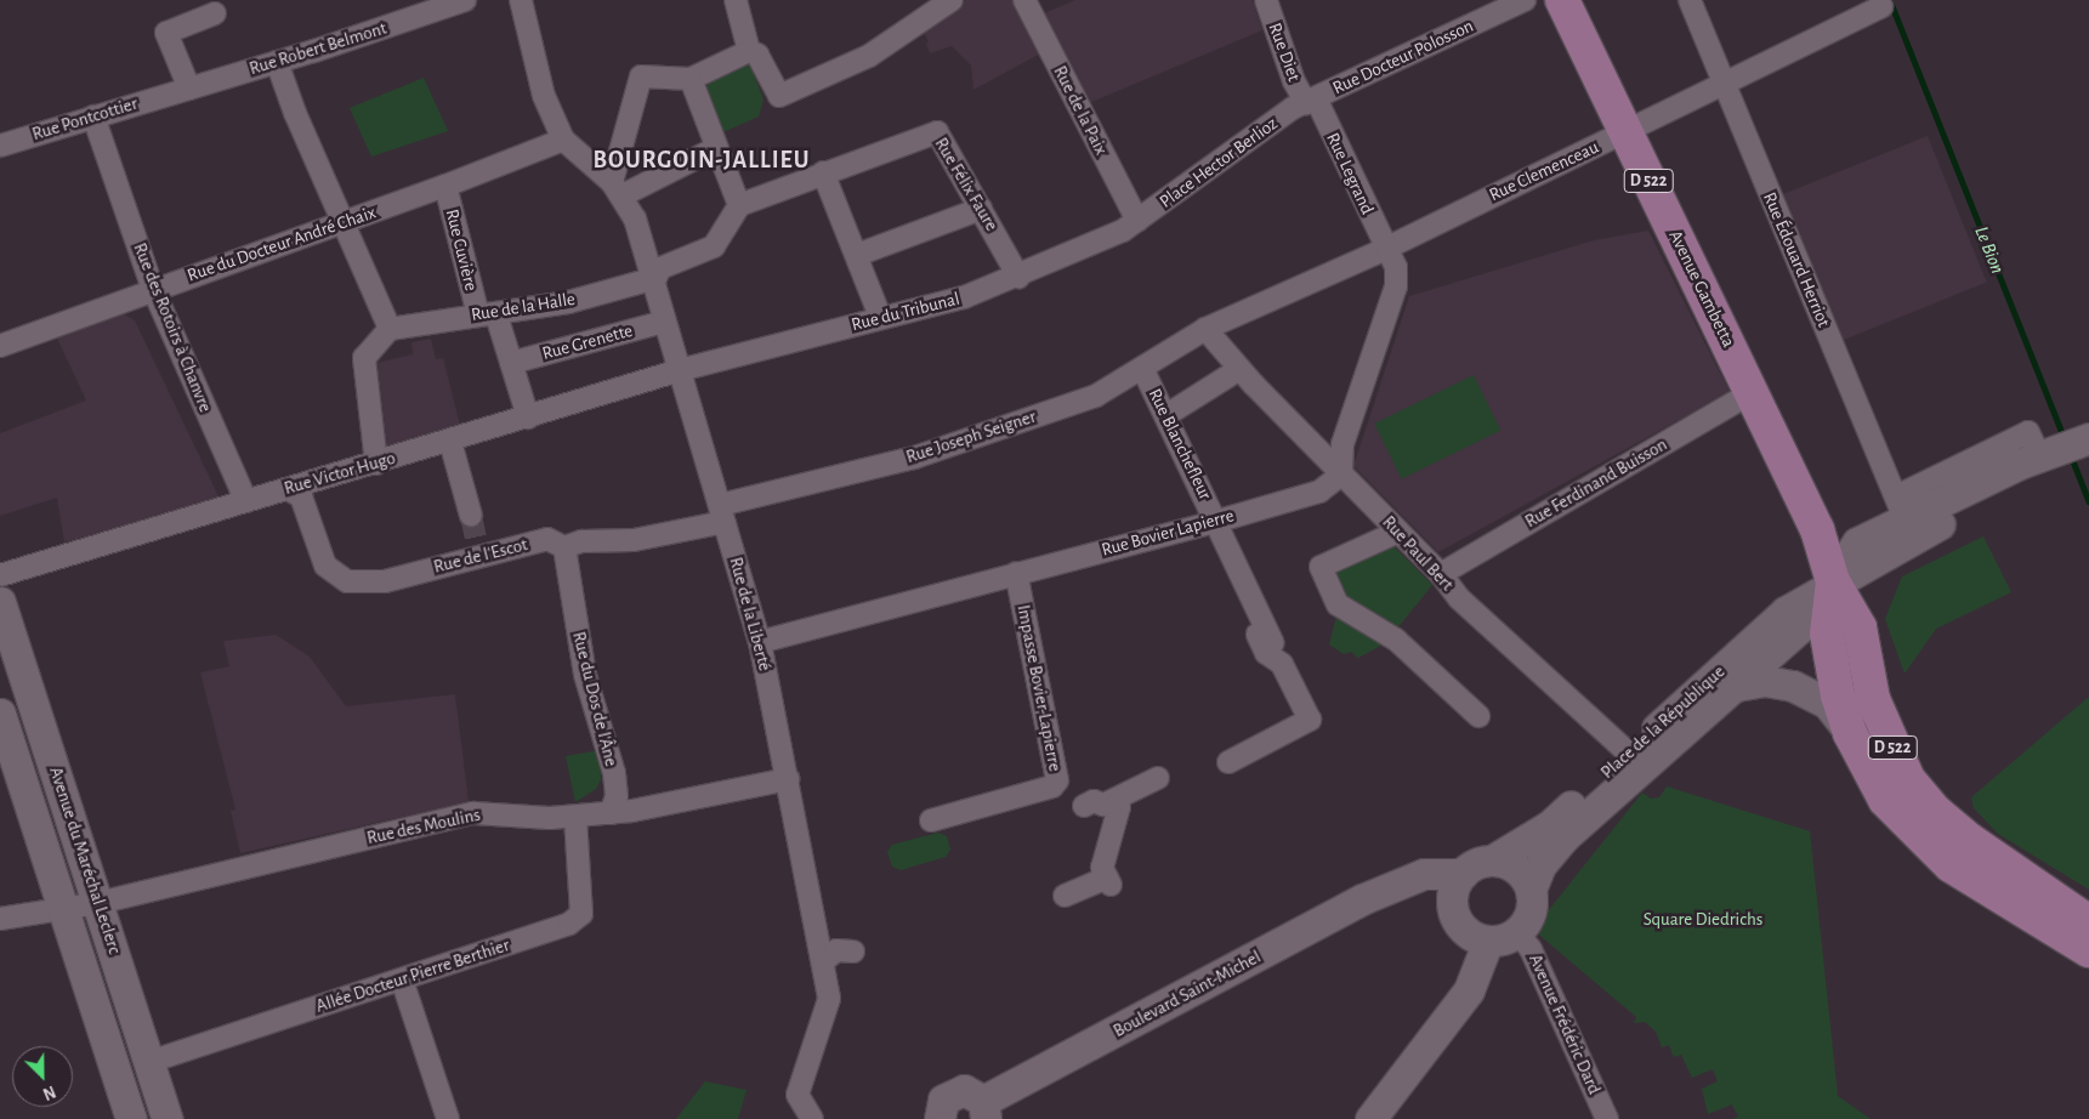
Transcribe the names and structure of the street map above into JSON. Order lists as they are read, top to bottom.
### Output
{
  "streets": {
    "main road": [
      "D 522",
      "Avenue Gambetta",
      "Place de la République",
      "Avenue du Maréchal Leclerc",
      "Boulevard Saint-Michel"
    ],
    "street": [
      "Rue Robert Belmont",
      "Rue Diet",
      "Rue Docteur Polosson",
      "Rue de la Paix",
      "Rue Pontcottier",
      "Place Hector Berlioz",
      "Rue Clemenceau",
      "Rue Legrand",
      "Rue Félix Faure",
      "Rue du Docteur André Chaix",
      "Rue Cuvière",
      "Rue Édouard Herriot",
      "Rue de la Halle",
      "Rue du Tribunal",
      "Rue des Rotoirs à Chanvre",
      "Rue Grenette",
      "Rue Joseph Seigner",
      "Rue Blanchefleur",
      "Rue Victor Hugo",
      "Rue Ferdinand Buisson",
      "Rue Bovier Lapierre",
      "Rue Paul Bert",
      "Rue de l'Escot",
      "Rue de la Liberté",
      "Impasse Bovier-Lapierre",
      "Rue du Dos de l'Âne",
      "Rue des Moulins",
      "Allée Docteur Pierre Berthier",
      "Avenue Frédéric Dard"
    ]
  },
  "crossings": [
    ["Rue Robert Belmont", "Rue Pontcottier"],
    ["Rue Diet", "Rue Docteur Polosson"],
    ["Rue Diet", "Place Hector Berlioz"],
    ["Rue Diet", "Rue Legrand"],
    ["Rue Docteur Polosson", "Place Hector Berlioz"],
    ["Rue Docteur Polosson", "Rue Legrand"],
    ["Rue de la Paix", "Place Hector Berlioz"],
    ["Rue de la Paix", "Rue du Tribunal"],
    ["Rue Pontcottier", "Rue des Rotoirs à Chanvre"],
    ["Place Hector Berlioz", "Rue Legrand"],
    ["Place Hector Berlioz", "Rue du Tribunal"],
    ["Rue Clemenceau", "Rue Legrand"],
    ["Rue Clemenceau", "Rue Édouard Herriot"],
    ["Rue Clemenceau", "Avenue Gambetta"],
    ["Rue Clemenceau", "Rue Joseph Seigner"],
    ["Rue Clemenceau", "Rue Paul Bert"],
    ["D 522", "Avenue Gambetta"],
    ["D 522", "Place de la République"],
    ["Rue Félix Faure", "Rue du Tribunal"],
    ["Rue du Docteur André Chaix", "Rue Cuvière"],
    ["Rue du Docteur André Chaix", "Rue des Rotoirs à Chanvre"],
    ["Rue du Docteur André Chaix", "Rue de la Liberté"],
    ["Rue Cuvière", "Rue de la Halle"],
    ["Rue Cuvière", "Rue Grenette"],
    ["Rue Cuvière", "Rue Victor Hugo"],
    ["Rue Édouard Herriot", "Place de la République"],
    ["Avenue Gambetta", "Rue Ferdinand Buisson"],
    ["Avenue Gambetta", "Place de la République"],
    ["Rue de la Halle", "Rue de la Liberté"],
    ["Rue du Tribunal", "Rue Victor Hugo"],
    ["Rue du Tribunal", "Rue de la Liberté"],
    ["Rue des Rotoirs à Chanvre", "Rue Victor Hugo"],
    ["Rue Grenette", "Rue de la Liberté"],
    ["Rue Joseph Seigner", "Rue Blanchefleur"],
    ["Rue Joseph Seigner", "Rue Paul Bert"],
    ["Rue Joseph Seigner", "Rue de l'Escot"],
    ["Rue Joseph Seigner", "Rue de la Liberté"],
    ["Rue Blanchefleur", "Rue Bovier Lapierre"],
    ["Rue Victor Hugo", "Rue de l'Escot"],
    ["Rue Victor Hugo", "Rue de la Liberté"],
    ["Rue Ferdinand Buisson", "Rue Paul Bert"],
    ["Rue Bovier Lapierre", "Rue Paul Bert"],
    ["Rue Bovier Lapierre", "Rue de la Liberté"],
    ["Rue Bovier Lapierre", "Impasse Bovier-Lapierre"],
    ["Rue Paul Bert", "Place de la République"],
    ["Rue de l'Escot", "Rue de la Liberté"],
    ["Rue de l'Escot", "Rue du Dos de l'Âne"],
    ["Rue de la Liberté", "Rue des Moulins"],
    ["Rue du Dos de l'Âne", "Rue des Moulins"],
    ["Place de la République", "Boulevard Saint-Michel"],
    ["Place de la République", "Avenue Frédéric Dard"],
    ["Rue des Moulins", "Avenue du Maréchal Leclerc"],
    ["Rue des Moulins", "Allée Docteur Pierre Berthier"],
    ["Avenue du Maréchal Leclerc", "Allée Docteur Pierre Berthier"],
    ["Boulevard Saint-Michel", "Avenue Frédéric Dard"]
  ],
  "districts": ["BOURGOIN-JALLIEU"],
  "water": ["Le Bion"],
  "parks": ["Square Diedrichs"],
  "north": "bottom right"
}
